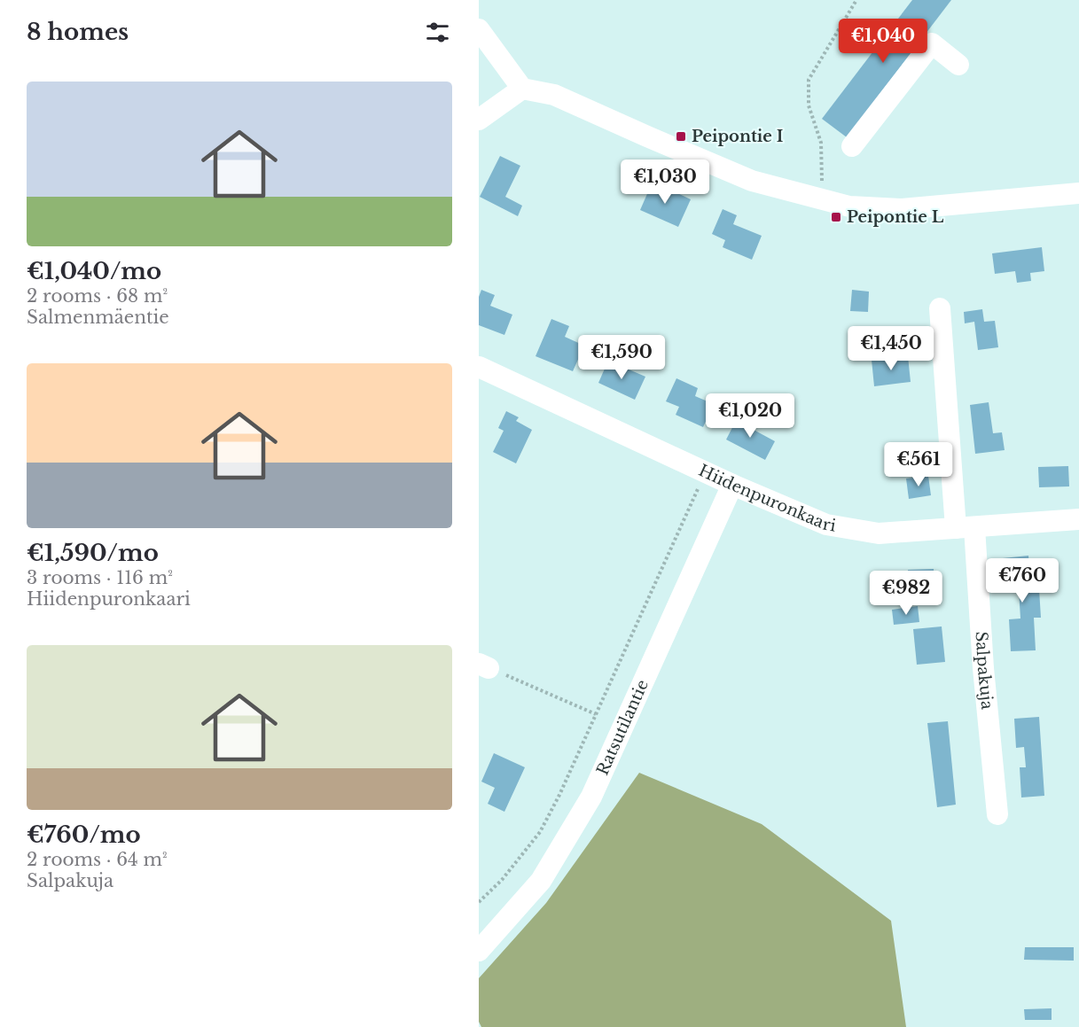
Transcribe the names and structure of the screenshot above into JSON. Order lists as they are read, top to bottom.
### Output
{
  "streets": {
    "street": ["Hiidenpuronkaari", "Salpakuja", "Ratsutilantie"]
  },
  "crossings": [
    ["Hiidenpuronkaari", "Salpakuja"],
    ["Hiidenpuronkaari", "Ratsutilantie"]
  ],
  "places": {
    "transit": ["Peipontie I", "Peipontie L"]
  },
  "page": {
    "heading": "8 homes",
    "price": [
      "€1,040",
      "€1,030",
      "€1,450",
      "€1,590",
      "€1,020",
      "€561",
      "€760",
      "€982"
    ],
    "list": [
      {
        "name": "€1,040/mo",
        "note": "2 rooms · 68 m² · Salmenmäentie"
      },
      {
        "name": "€1,590/mo",
        "note": "3 rooms · 116 m² · Hiidenpuronkaari"
      },
      {
        "name": "€760/mo",
        "note": "2 rooms · 64 m² · Salpakuja"
      }
    ]
  }
}
